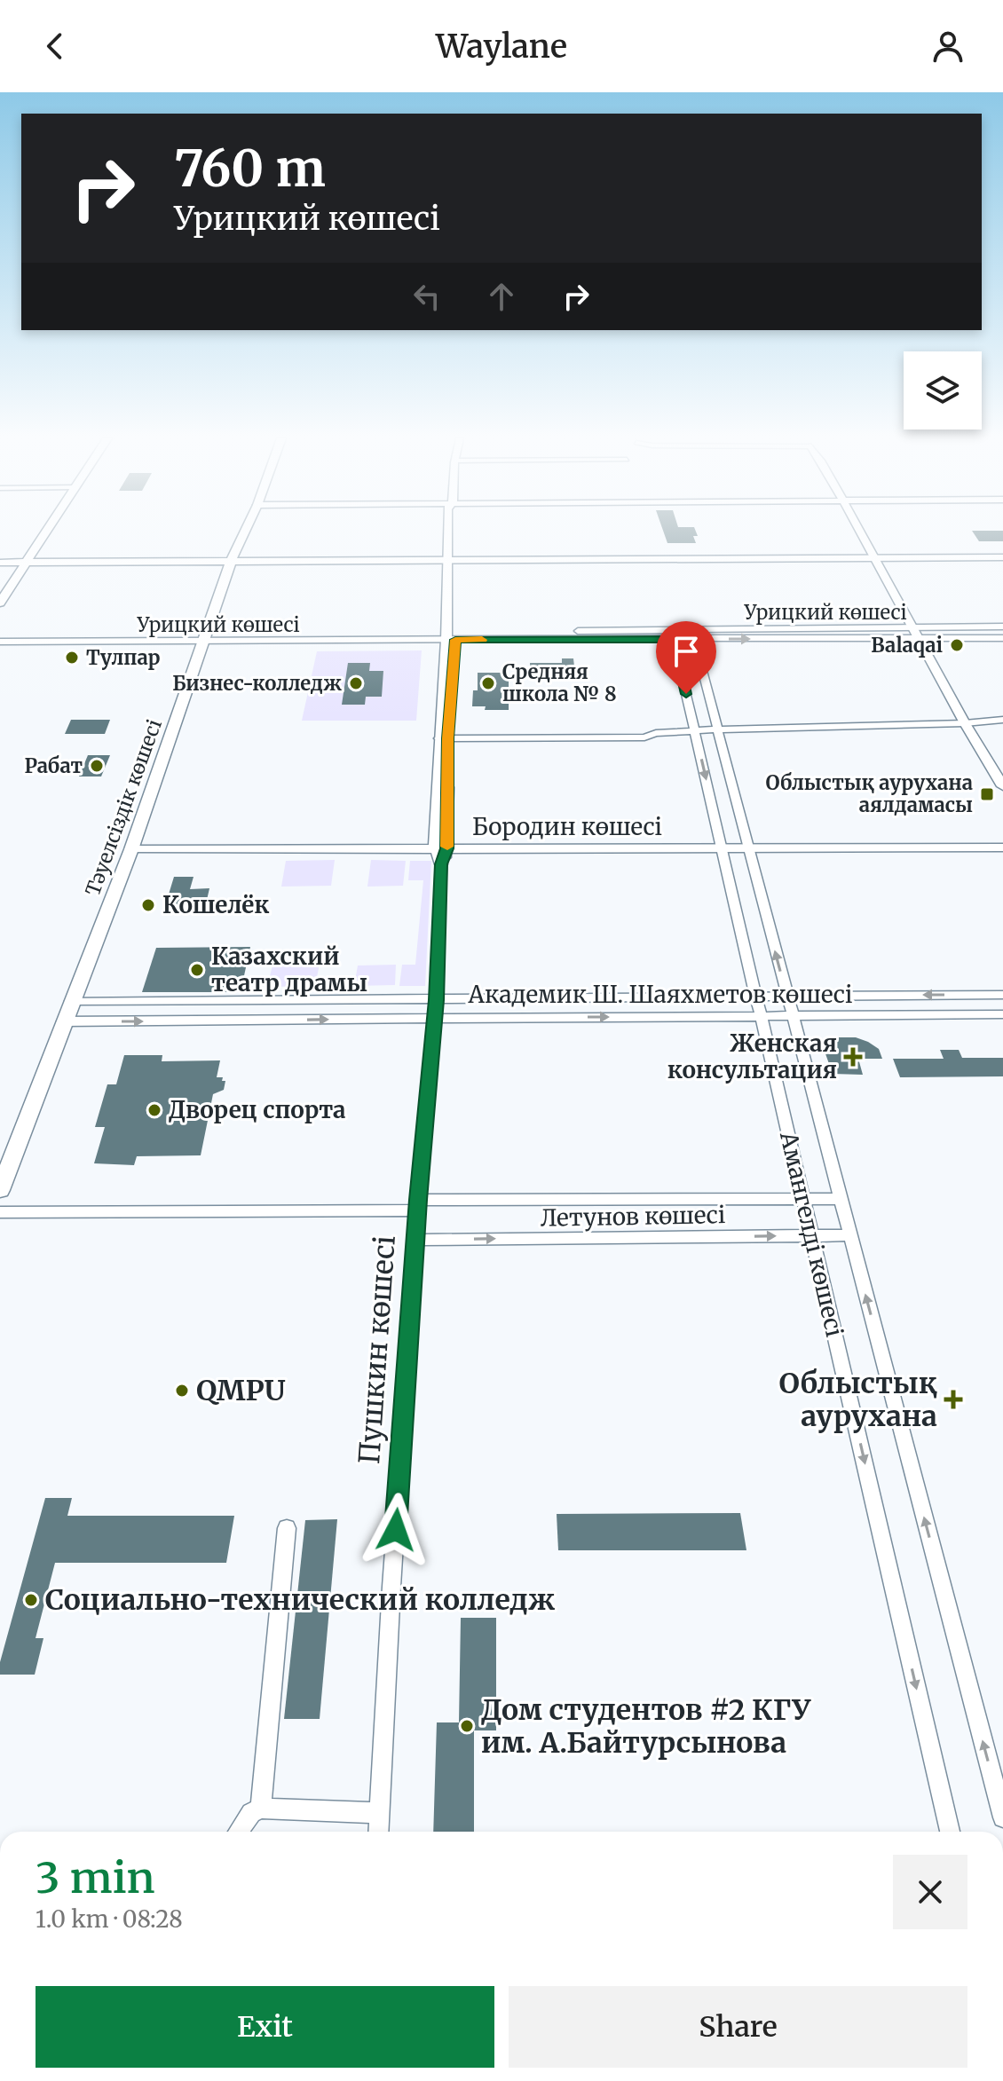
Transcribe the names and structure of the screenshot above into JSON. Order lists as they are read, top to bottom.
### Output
{
  "streets": {
    "main road": ["Тәуелсіздік көшесі"],
    "street": [
      "Урицкий көшесі",
      "Бородин көшесі",
      "Академик Ш. Шаяхметов көшесі",
      "Летунов көшесі",
      "Амангелді көшесі",
      "Пушкин көшесі"
    ]
  },
  "crossings": [
    ["Урицкий көшесі", "Тәуелсіздік көшесі"],
    ["Урицкий көшесі", "Амангелді көшесі"],
    ["Урицкий көшесі", "Пушкин көшесі"],
    ["Тәуелсіздік көшесі", "Бородин көшесі"],
    ["Тәуелсіздік көшесі", "Академик Ш. Шаяхметов көшесі"],
    ["Бородин көшесі", "Амангелді көшесі"],
    ["Бородин көшесі", "Пушкин көшесі"],
    ["Академик Ш. Шаяхметов көшесі", "Амангелді көшесі"],
    ["Академик Ш. Шаяхметов көшесі", "Пушкин көшесі"],
    ["Летунов көшесі", "Амангелді көшесі"],
    ["Летунов көшесі", "Пушкин көшесі"]
  ],
  "places": {
    "other": [
      "Balaqai",
      "Тулпар",
      "Бизнес-колледж",
      "Средняя школа № 8",
      "Рабат",
      "Кошелёк",
      "Казахский театр драмы",
      "Дворец спорта",
      "QMPU",
      "Социально-технический колледж",
      "Дом студентов #2 КГУ им. А.Байтурсынова"
    ],
    "transit": ["Облыстық аурухана аялдамасы"],
    "health": ["Женская консультация", "Облыстық аурухана"]
  },
  "page": {
    "header": "Waylane",
    "turn": ["760 m", "Урицкий көшесі"],
    "heading": ["3 min", "1.0 km · 08:28"],
    "buttons": ["Exit", "Share"]
  }
}
